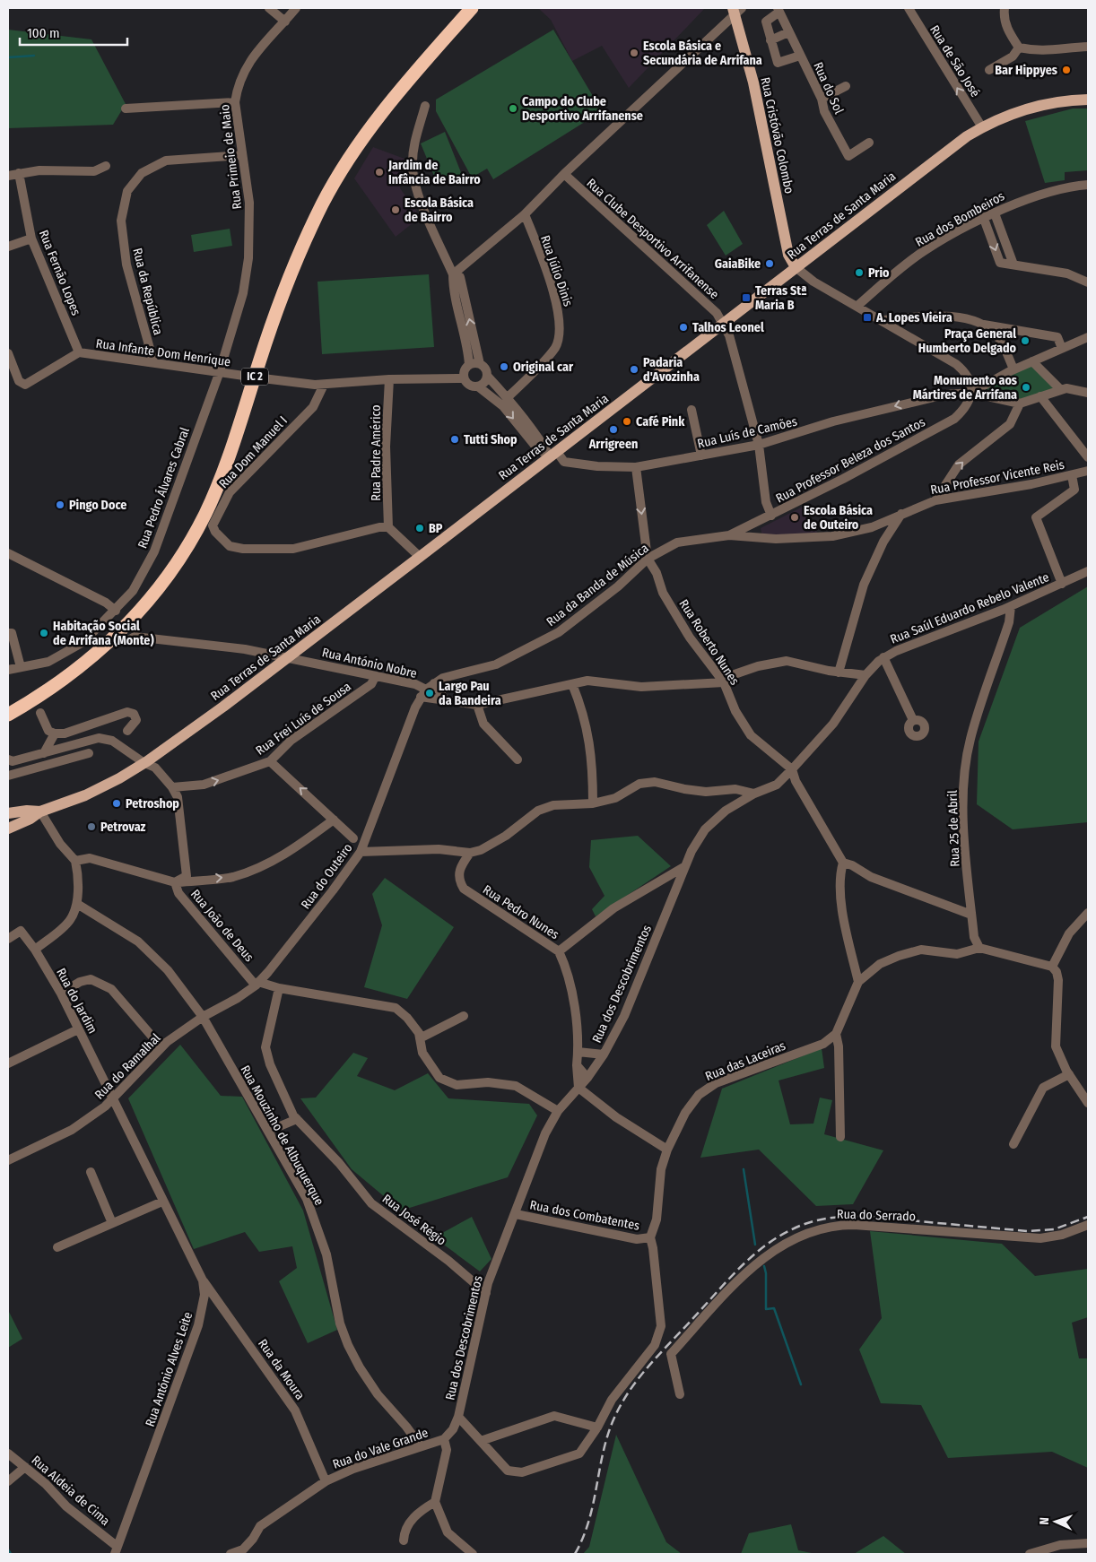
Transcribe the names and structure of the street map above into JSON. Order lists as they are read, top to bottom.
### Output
{
  "streets": {
    "highway": ["IC 2"],
    "main road": ["Rua Cristóvão Colombo", "Rua Terras de Santa Maria"],
    "street": [
      "Rua de São José",
      "Rua do Sol",
      "Rua Primeio de Maio",
      "Rua dos Bombeiros",
      "Rua Clube Desportivo Arrifanense",
      "Rua Júlio Dinis",
      "Rua Fernão Lopes",
      "Rua da República",
      "Rua Infante Dom Henrique",
      "Rua Luís de Camões",
      "Rua Dom Manuel I",
      "Rua Padre Américo",
      "Rua Professor Beleza dos Santos",
      "Rua Professor Vicente Reis",
      "Rua Pedro Álvares Cabral",
      "Rua da Banda de Música",
      "Rua Saúl Eduardo Rebelo Valente",
      "Rua Roberto Nunes",
      "Rua António Nobre",
      "Rua Frei Luís de Sousa",
      "Rua 25 de Abril",
      "Rua do Outeiro",
      "Rua Pedro Nunes",
      "Rua João de Deus",
      "Rua dos Descobrimentos",
      "Rua do Jardim",
      "Rua das Laceiras",
      "Rua do Ramalhal",
      "Rua Mouzinho de Albuquerque",
      "Rua dos Combatentes",
      "Rua do Serrado",
      "Rua José Régio",
      "Rua António Alves Leite",
      "Rua da Moura",
      "Rua do Vale Grande",
      "Rua Aldeia de Cima"
    ]
  },
  "crossings": [
    ["Rua de São José", "Rua Terras de Santa Maria"],
    ["Rua Cristóvão Colombo", "Rua Terras de Santa Maria"],
    ["Rua Primeio de Maio", "Rua da República"],
    ["Rua Primeio de Maio", "Rua Infante Dom Henrique"],
    ["Rua Primeio de Maio", "Rua Pedro Álvares Cabral"],
    ["Rua Terras de Santa Maria", "Rua Clube Desportivo Arrifanense"],
    ["Rua Terras de Santa Maria", "Rua Luís de Camões"],
    ["Rua Terras de Santa Maria", "Rua António Nobre"],
    ["Rua Fernão Lopes", "Rua Infante Dom Henrique"],
    ["Rua da República", "Rua Infante Dom Henrique"],
    ["Rua Infante Dom Henrique", "Rua Pedro Álvares Cabral"],
    ["Rua Luís de Camões", "Rua Professor Beleza dos Santos"],
    ["Rua Dom Manuel I", "Rua Padre Américo"],
    ["Rua Professor Beleza dos Santos", "Rua Professor Vicente Reis"],
    ["Rua Professor Beleza dos Santos", "Rua da Banda de Música"],
    ["Rua Professor Vicente Reis", "Rua da Banda de Música"],
    ["Rua da Banda de Música", "Rua Roberto Nunes"],
    ["Rua Saúl Eduardo Rebelo Valente", "Rua 25 de Abril"],
    ["Rua Saúl Eduardo Rebelo Valente", "Rua dos Descobrimentos"],
    ["Rua Roberto Nunes", "Rua dos Descobrimentos"],
    ["Rua António Nobre", "Rua Frei Luís de Sousa"],
    ["Rua António Nobre", "Rua do Outeiro"],
    ["Rua do Outeiro", "Rua João de Deus"],
    ["Rua do Outeiro", "Rua do Ramalhal"],
    ["Rua Pedro Nunes", "Rua dos Descobrimentos"],
    ["Rua dos Descobrimentos", "Rua dos Combatentes"],
    ["Rua dos Descobrimentos", "Rua José Régio"],
    ["Rua dos Descobrimentos", "Rua do Vale Grande"],
    ["Rua do Jardim", "Rua do Ramalhal"],
    ["Rua do Jardim", "Rua António Alves Leite"],
    ["Rua das Laceiras", "Rua dos Combatentes"],
    ["Rua do Ramalhal", "Rua Mouzinho de Albuquerque"],
    ["Rua do Ramalhal", "Rua António Alves Leite"],
    ["Rua Mouzinho de Albuquerque", "Rua do Vale Grande"],
    ["Rua António Alves Leite", "Rua da Moura"],
    ["Rua António Alves Leite", "Rua Aldeia de Cima"],
    ["Rua da Moura", "Rua do Vale Grande"]
  ],
  "one_way": ["Rua de São José", "Rua Frei Luís de Sousa"],
  "places": {
    "other": [
      "Escola Básica e Secundária de Arrifana",
      "Bar Hippyes",
      "Campo do Clube Desportivo Arrifanense",
      "Jardim de Infância de Bairro",
      "Escola Básica de Bairro",
      "GaiaBike",
      "Prio",
      "Talhos Leonel",
      "Praça General Humberto Delgado",
      "Original car",
      "Padaria d'Avozinha",
      "Monumento aos Mártires de Arrifana",
      "Café Pink",
      "Arrigreen",
      "Tutti Shop",
      "Pingo Doce",
      "Escola Básica de Outeiro",
      "BP",
      "Habitação Social de Arrifana (Monte)",
      "Largo Pau da Bandeira",
      "Petroshop",
      "Petrovaz"
    ],
    "transit": ["Terras Stª Maria B", "A. Lopes Vieira"]
  },
  "scale_bar": "100 m",
  "north": "left"
}
